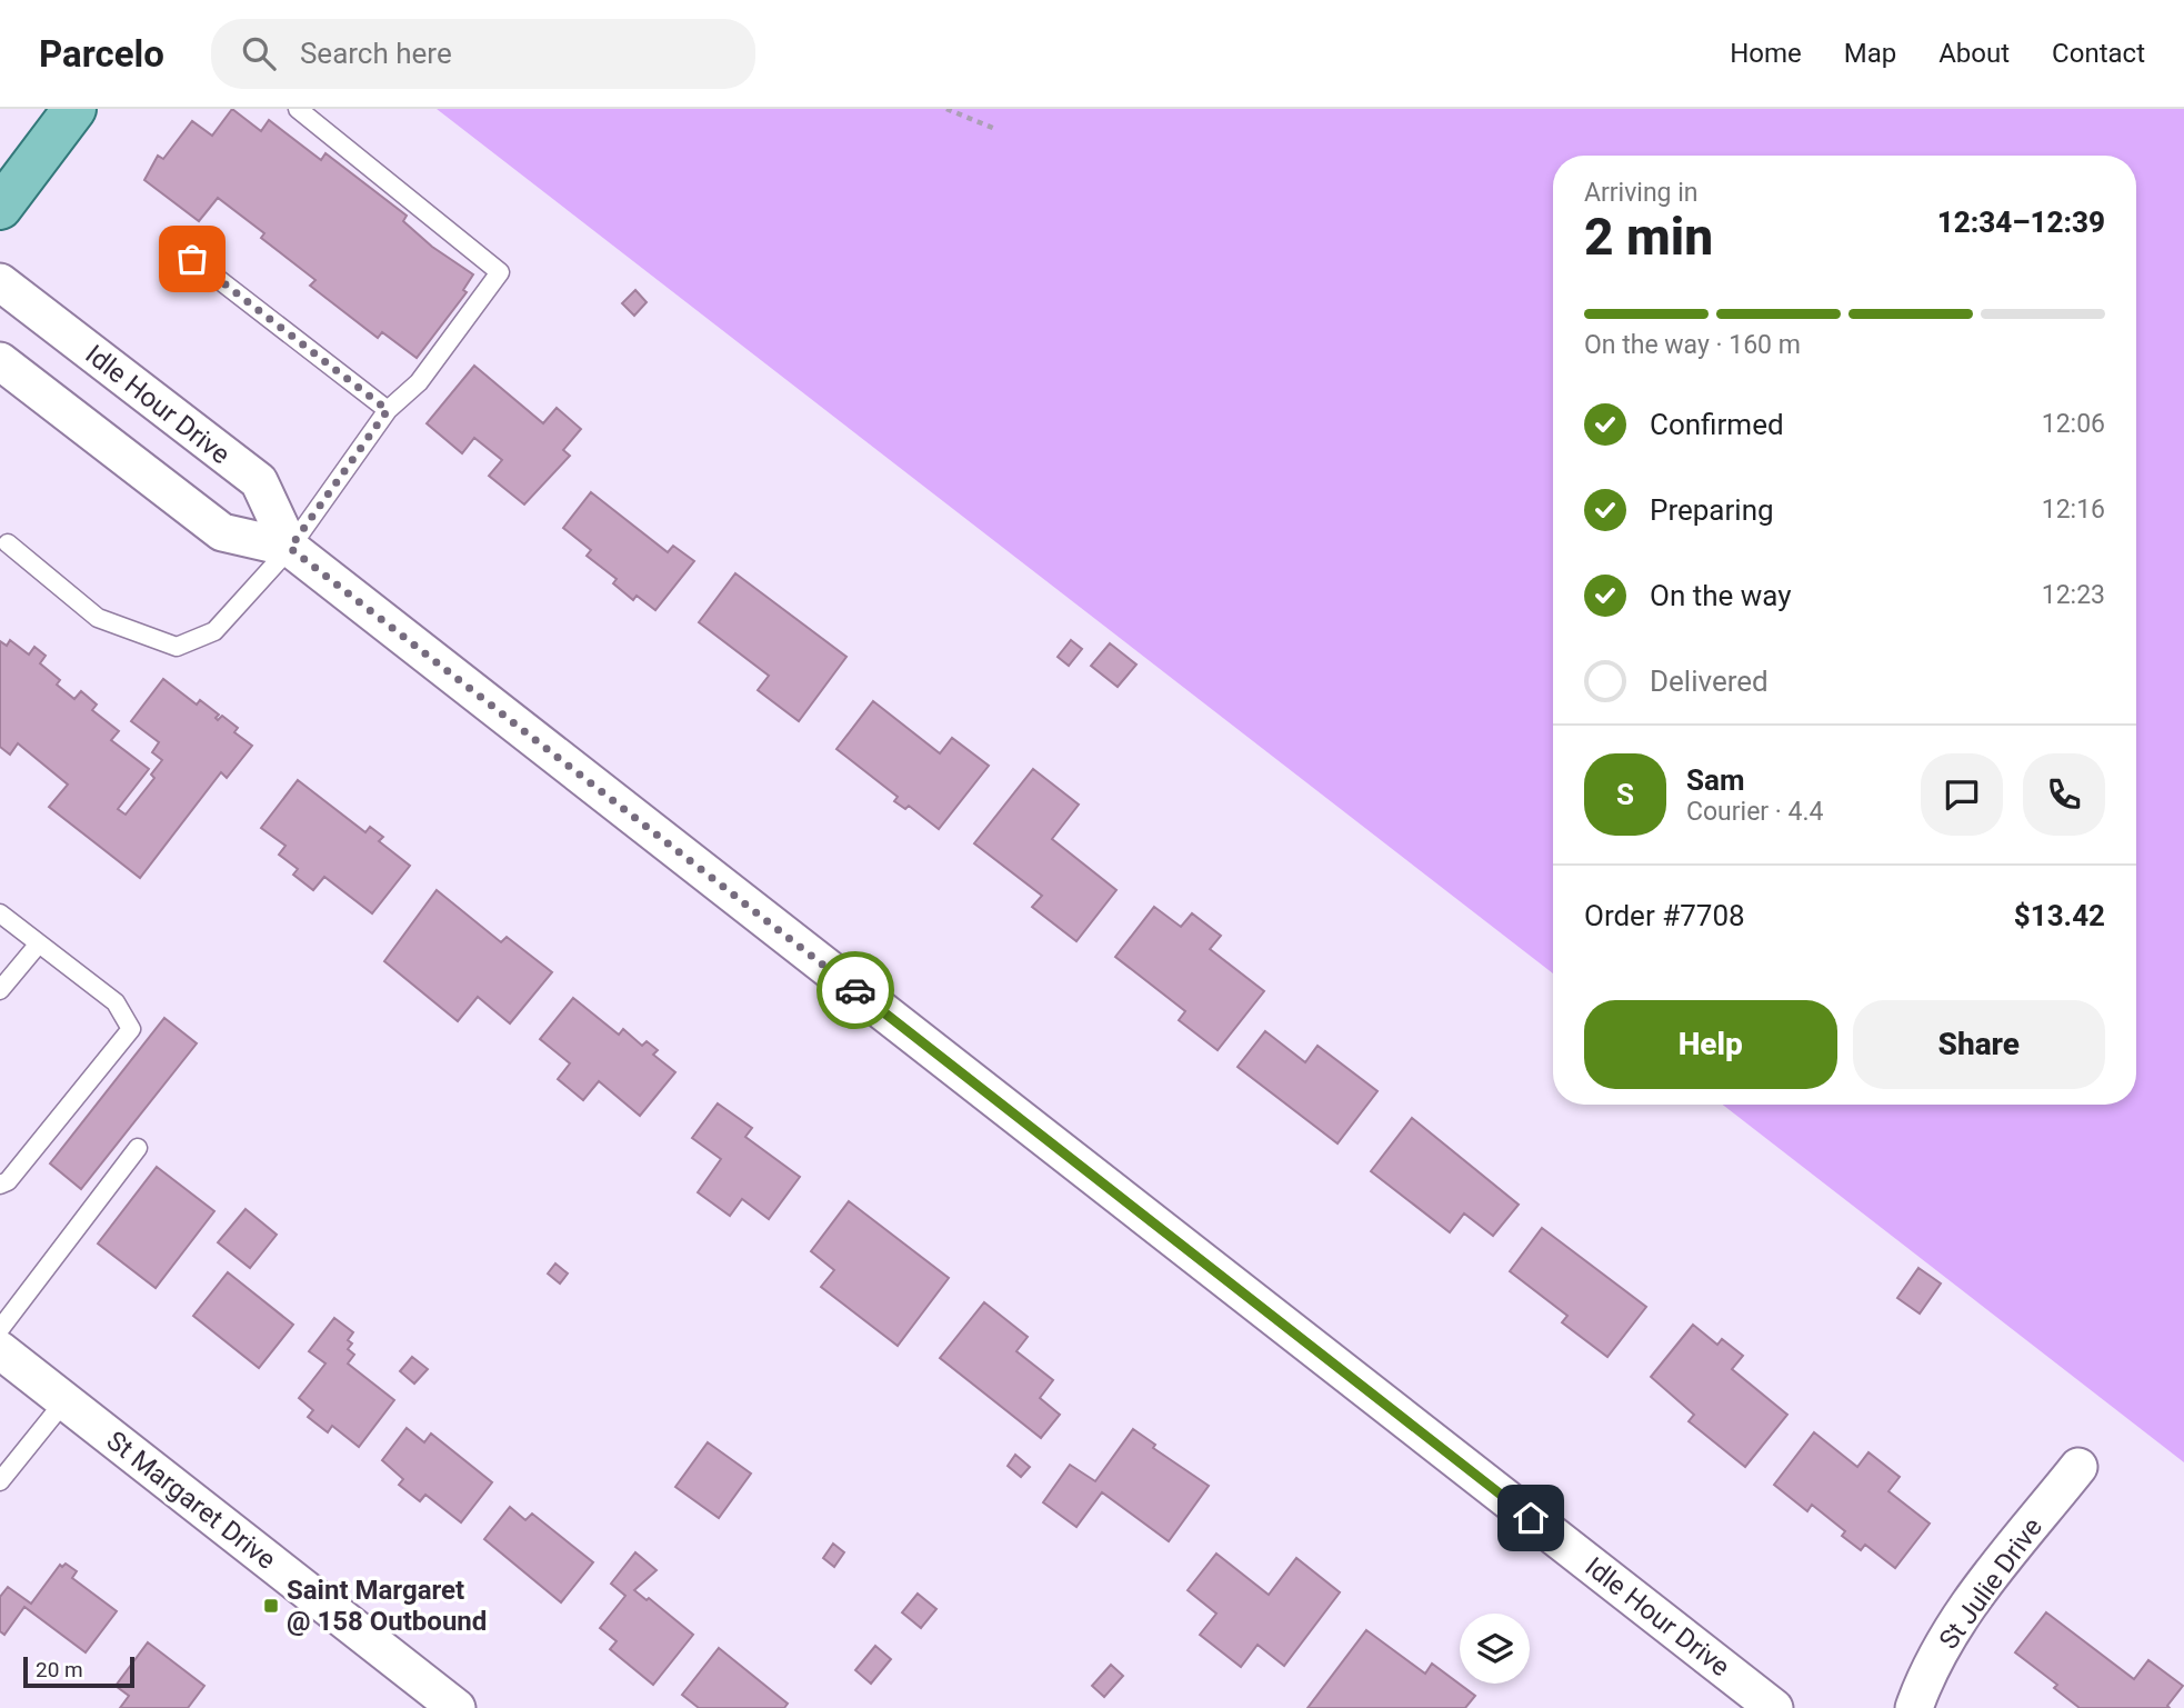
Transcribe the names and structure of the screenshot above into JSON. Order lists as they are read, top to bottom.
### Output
{
  "streets": {
    "street": ["Idle Hour Drive", "St Margaret Drive", "St Julie Drive"]
  },
  "places": {
    "transit": ["Saint Margaret @ 158 Outbound"]
  },
  "scale_bar": "20 m",
  "page": {
    "header": "Parcelo",
    "search": "Search here",
    "nav": [
      "Home",
      "Map",
      "About",
      "Contact"
    ],
    "heading": ["2 min", "Arriving in", "12:34–12:39"],
    "panel": [
      "Sam",
      "Courier · 4.4",
      "Order #7708",
      "$13.42"
    ],
    "bar": "On the way · 160 m",
    "list": [
      ["Confirmed", "12:06"],
      ["Preparing", "12:16"],
      ["On the way", "12:23"],
      "Delivered"
    ],
    "round": "S",
    "buttons": ["Help", "Share"],
    "scale": "20 m"
  }
}
